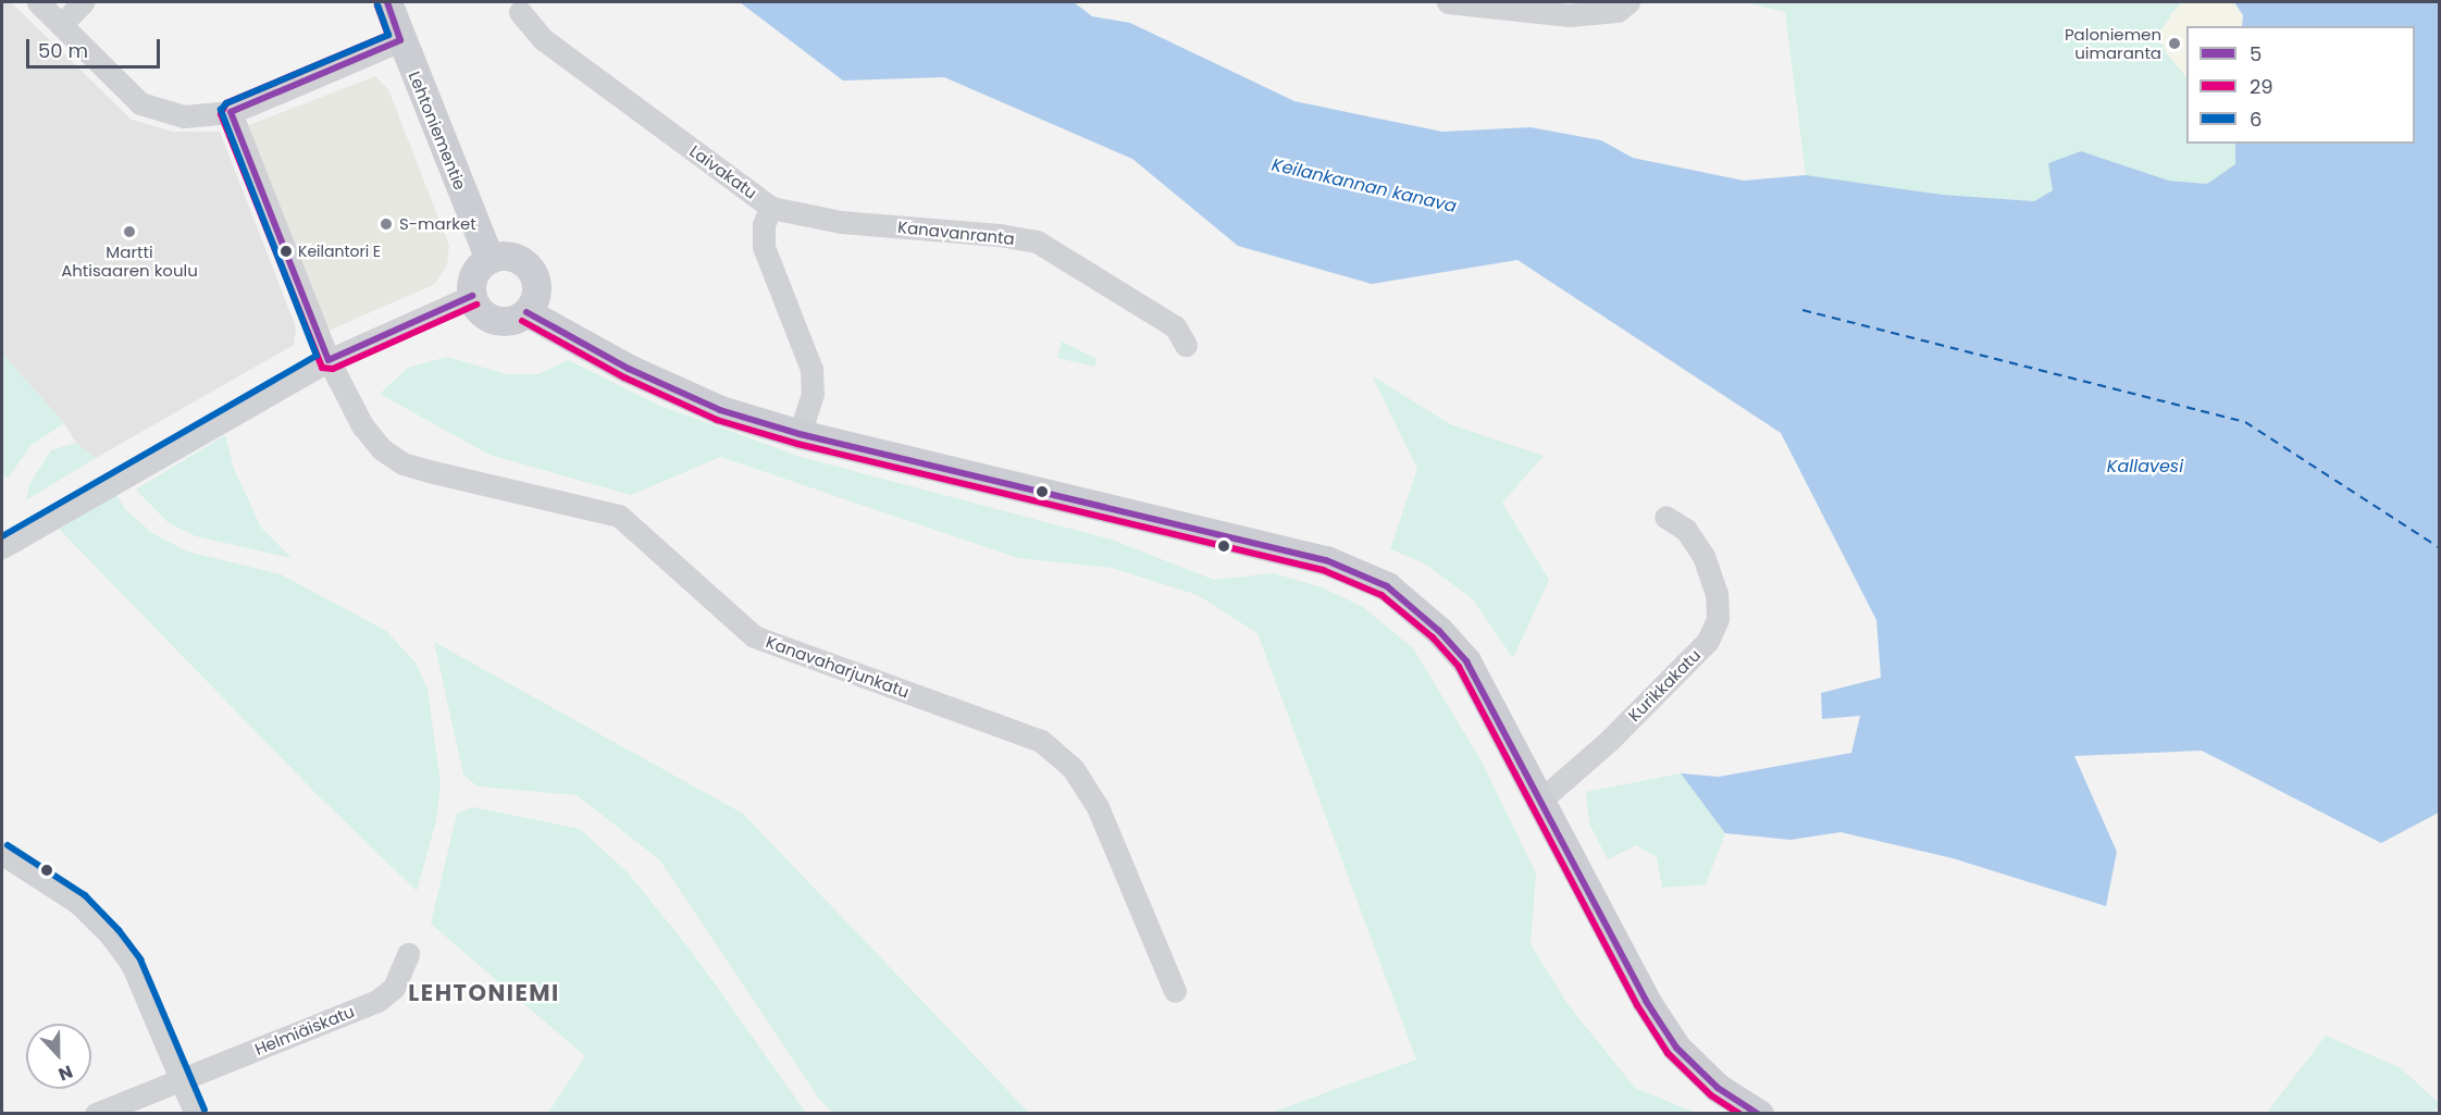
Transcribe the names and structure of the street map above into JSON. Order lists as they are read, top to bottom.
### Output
{
  "streets": {
    "main road": ["Lehtoniementie"],
    "street": [
      "Laivakatu",
      "Kanavanranta",
      "Kanavaharjunkatu",
      "Kurikkakatu",
      "Helmiäiskatu"
    ]
  },
  "crossings": [
    ["Laivakatu", "Kanavanranta"]
  ],
  "districts": ["LEHTONIEMI"],
  "water": ["Keilankannan kanava", "Kallavesi"],
  "places": [
    "Paloniemen uimaranta",
    "S-market",
    "Martti Ahtisaaren koulu",
    "Keilantori E"
  ],
  "lines": ["transit line 5", "transit line 29", "transit line 6"],
  "legend": ["5", "29", "6"],
  "scale_bar": "50 m",
  "north": "bottom"
}
